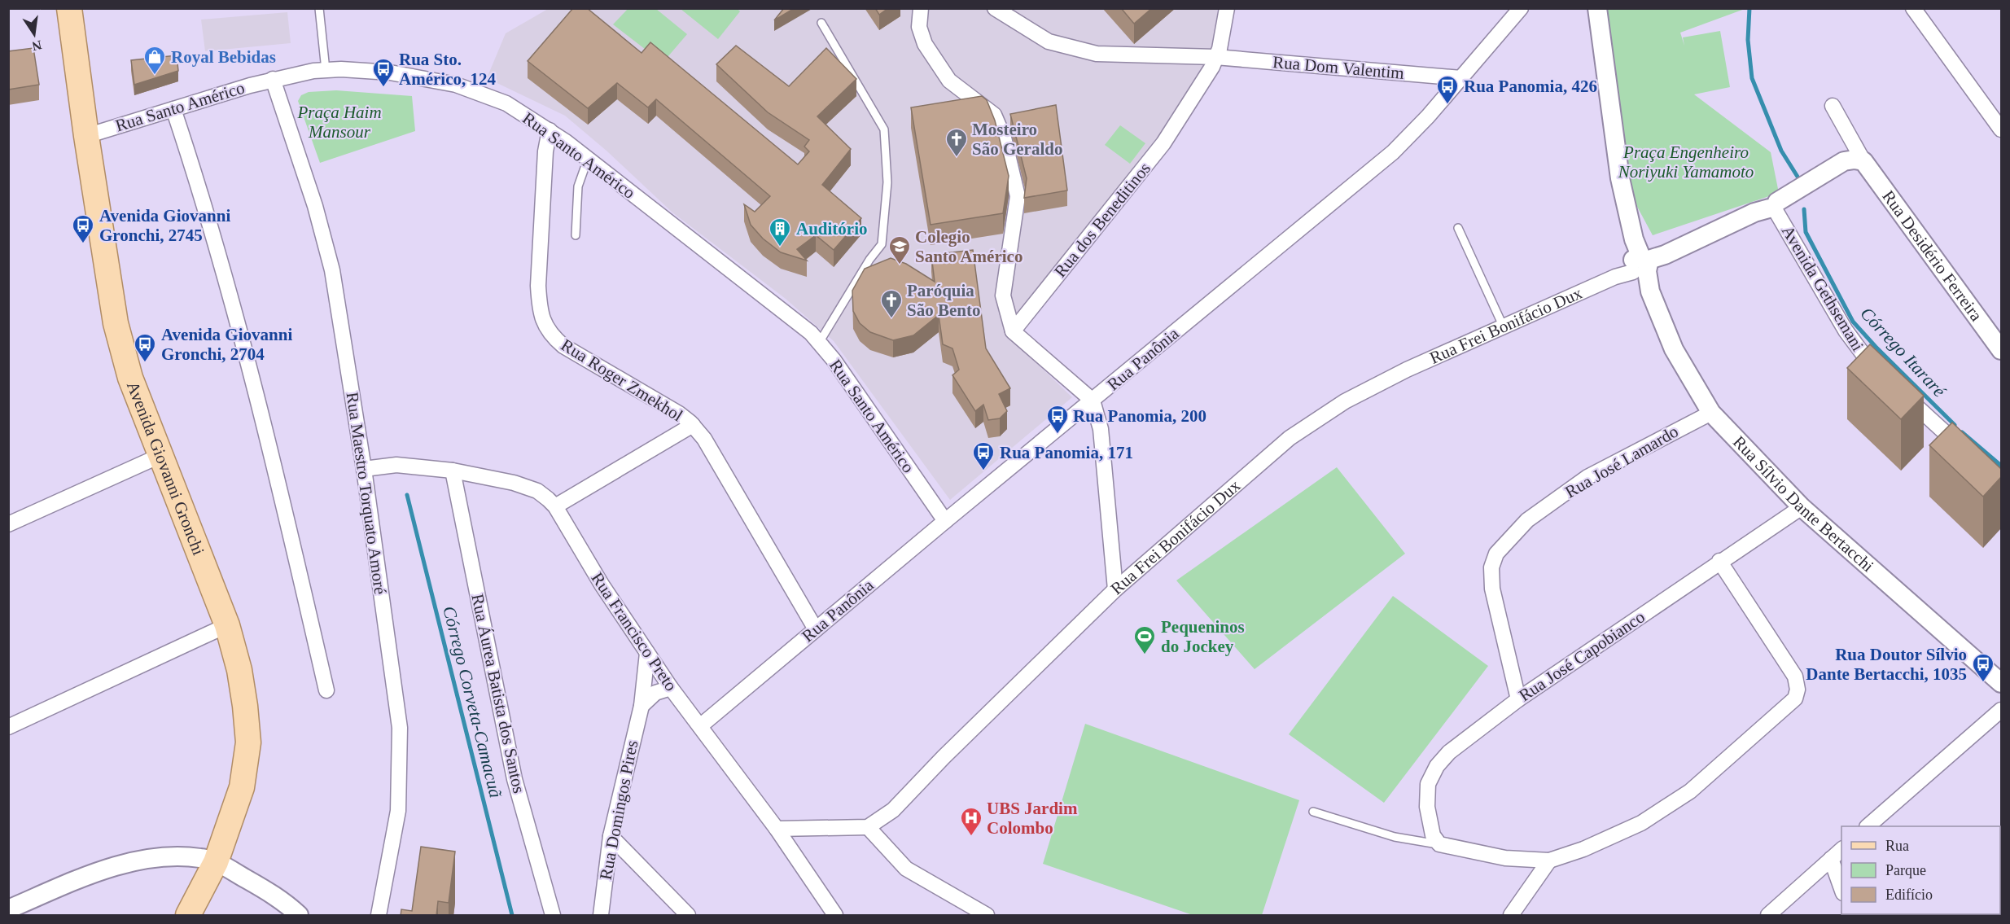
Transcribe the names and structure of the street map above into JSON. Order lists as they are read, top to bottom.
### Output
{
  "streets": {
    "main road": ["Avenida Giovanni Gronchi"],
    "street": [
      "Rua Dom Valentim",
      "Rua Santo Américo",
      "Rua dos Beneditinos",
      "Rua Desidério Ferreira",
      "Avenida Gethsemani",
      "Rua Frei Bonifácio Dux",
      "Rua Panônia",
      "Rua Roger Zmekhol",
      "Rua José Lamardo",
      "Rua Maestro Torquato Amoré",
      "Rua Sílvio Dante Bertacchi",
      "Rua Francisco Preto",
      "Rua José Capobianco",
      "Rua Áurea Batista dos Santos",
      "Rua Domingos Pires"
    ]
  },
  "crossings": [
    ["Rua Dom Valentim", "Rua dos Beneditinos"],
    ["Rua Dom Valentim", "Rua Panônia"],
    ["Rua Santo Américo", "Rua Panônia"],
    ["Rua Santo Américo", "Rua Roger Zmekhol"],
    ["Rua Santo Américo", "Avenida Giovanni Gronchi"],
    ["Rua Santo Américo", "Rua Maestro Torquato Amoré"],
    ["Rua Desidério Ferreira", "Rua Frei Bonifácio Dux"],
    ["Avenida Gethsemani", "Rua Frei Bonifácio Dux"],
    ["Rua Frei Bonifácio Dux", "Rua Sílvio Dante Bertacchi"],
    ["Rua Panônia", "Rua Roger Zmekhol"],
    ["Rua Panônia", "Rua Francisco Preto"],
    ["Rua José Lamardo", "Rua Sílvio Dante Bertacchi"],
    ["Rua José Lamardo", "Rua José Capobianco"],
    ["Rua Maestro Torquato Amoré", "Rua Francisco Preto"],
    ["Rua Sílvio Dante Bertacchi", "Rua José Capobianco"],
    ["Rua Francisco Preto", "Rua Áurea Batista dos Santos"],
    ["Rua Francisco Preto", "Rua Domingos Pires"]
  ],
  "water": ["Córrego Itararé", "Córrego Corveta-Camacuã"],
  "parks": ["Praça Haim Mansour", "Praça Engenheiro Noriyuki Yamamoto"],
  "places": {
    "shop": ["Royal Bebidas"],
    "bus stop": [
      "Rua Sto. Américo, 124",
      "Rua Panomia, 426",
      "Avenida Giovanni Gronchi, 2745",
      "Avenida Giovanni Gronchi, 2704",
      "Rua Panomia, 200",
      "Rua Panomia, 171",
      "Rua Doutor Sílvio Dante Bertacchi, 1035"
    ],
    "church": ["Mosteiro São Geraldo", "Paróquia São Bento"],
    "building": ["Auditório"],
    "school or university": ["Colegio Santo Américo"],
    "sports": ["Pequeninos do Jockey"],
    "hospital": ["UBS Jardim Colombo"]
  },
  "legend": ["Rua", "Parque", "Edifício"],
  "north": "bottom"
}
